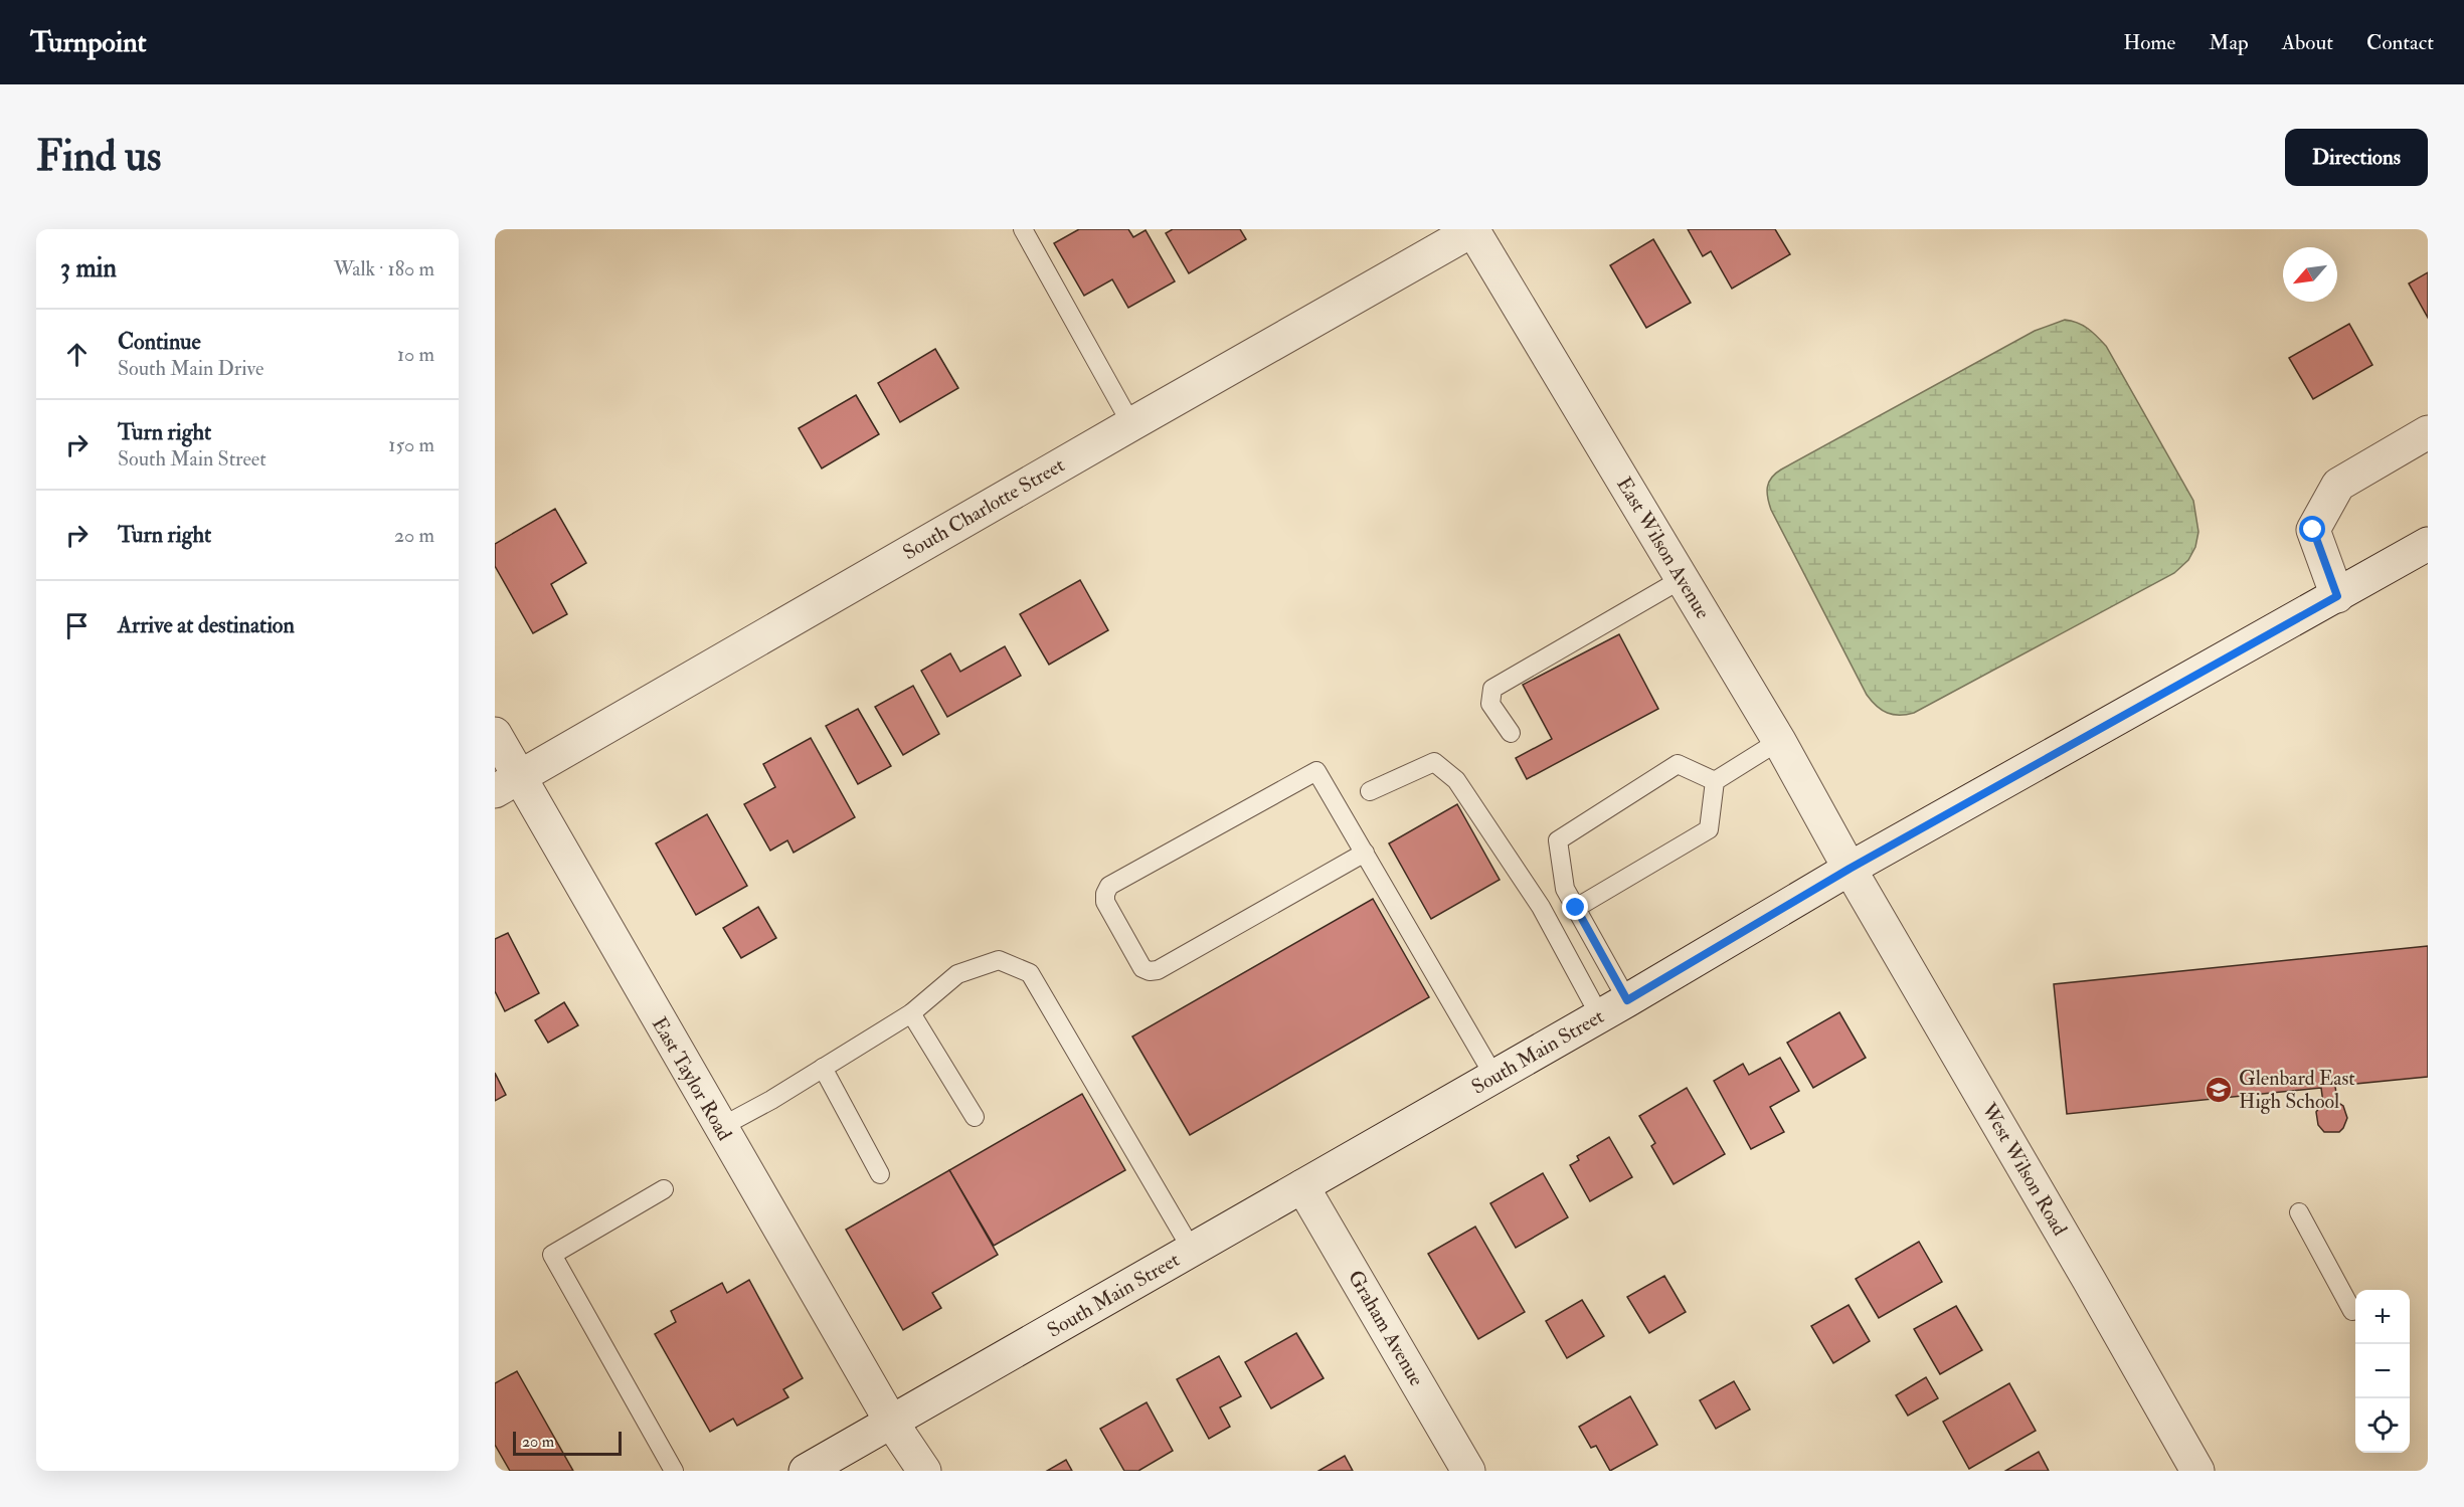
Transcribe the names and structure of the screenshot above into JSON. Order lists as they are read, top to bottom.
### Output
{
  "streets": {
    "street": [
      "South Charlotte Street",
      "East Wilson Avenue",
      "South Main Street",
      "East Taylor Road",
      "West Wilson Road",
      "Graham Avenue"
    ]
  },
  "crossings": [
    ["South Charlotte Street", "East Wilson Avenue"],
    ["South Charlotte Street", "East Taylor Road"],
    ["East Wilson Avenue", "South Main Street"],
    ["East Wilson Avenue", "West Wilson Road"],
    ["South Main Street", "East Taylor Road"],
    ["South Main Street", "West Wilson Road"],
    ["South Main Street", "Graham Avenue"]
  ],
  "places": {
    "school or university": ["Glenbard East High School"]
  },
  "scale_bar": "20 m",
  "north": "bottom left",
  "page": {
    "header": "Turnpoint",
    "nav": [
      "Home",
      "Map",
      "About",
      "Contact"
    ],
    "buttons": "Directions",
    "title": "Find us",
    "heading": ["3 min", "Walk · 180 m"],
    "list": [
      ["Continue", "South Main Drive", "10 m"],
      ["Turn right", "South Main Street", "150 m"],
      ["Turn right", "20 m"],
      "Arrive at destination"
    ],
    "map_buttons": ["+", "−"],
    "scale": "20 m"
  }
}
